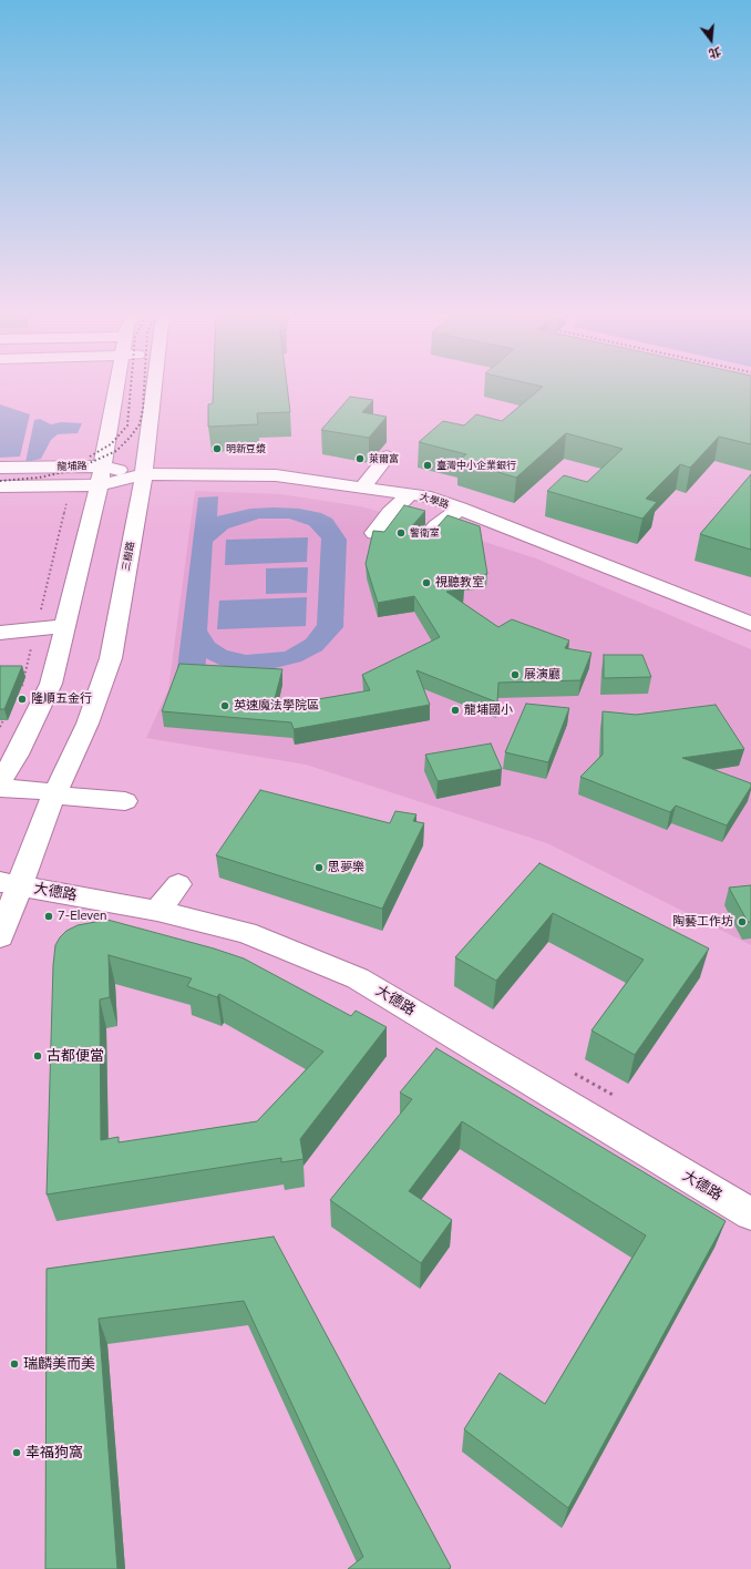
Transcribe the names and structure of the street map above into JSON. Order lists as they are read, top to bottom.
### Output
{
  "streets": {
    "street": [
      "龍埔路",
      "大學路",
      "三樹路",
      "大德路"
    ]
  },
  "crossings": [
    ["龍埔路", "大學路"],
    ["大學路", "三樹路"],
    ["三樹路", "大德路"]
  ],
  "places": [
    "明新豆漿",
    "萊爾富",
    "臺灣中小企業銀行",
    "警衛室",
    "視聽教室",
    "展演廳",
    "隆順五金行",
    "英速魔法學院區",
    "龍埔國小",
    "思夢樂",
    "7-Eleven",
    "陶藝工作坊",
    "古都便當",
    "瑞麟美而美",
    "幸福狗窩"
  ],
  "north": "bottom"
}
